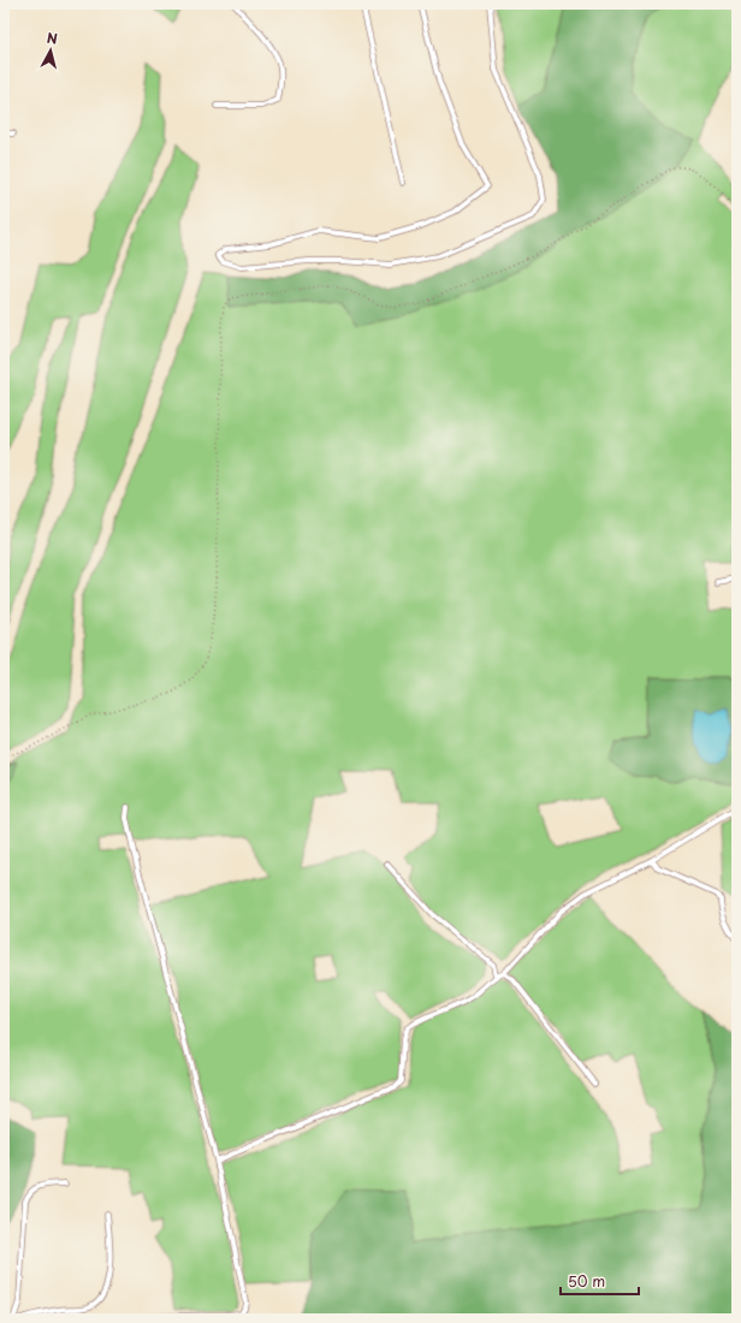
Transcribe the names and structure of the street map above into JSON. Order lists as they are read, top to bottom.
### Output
{
  "scale_bar": "50 m",
  "north": "top"
}
